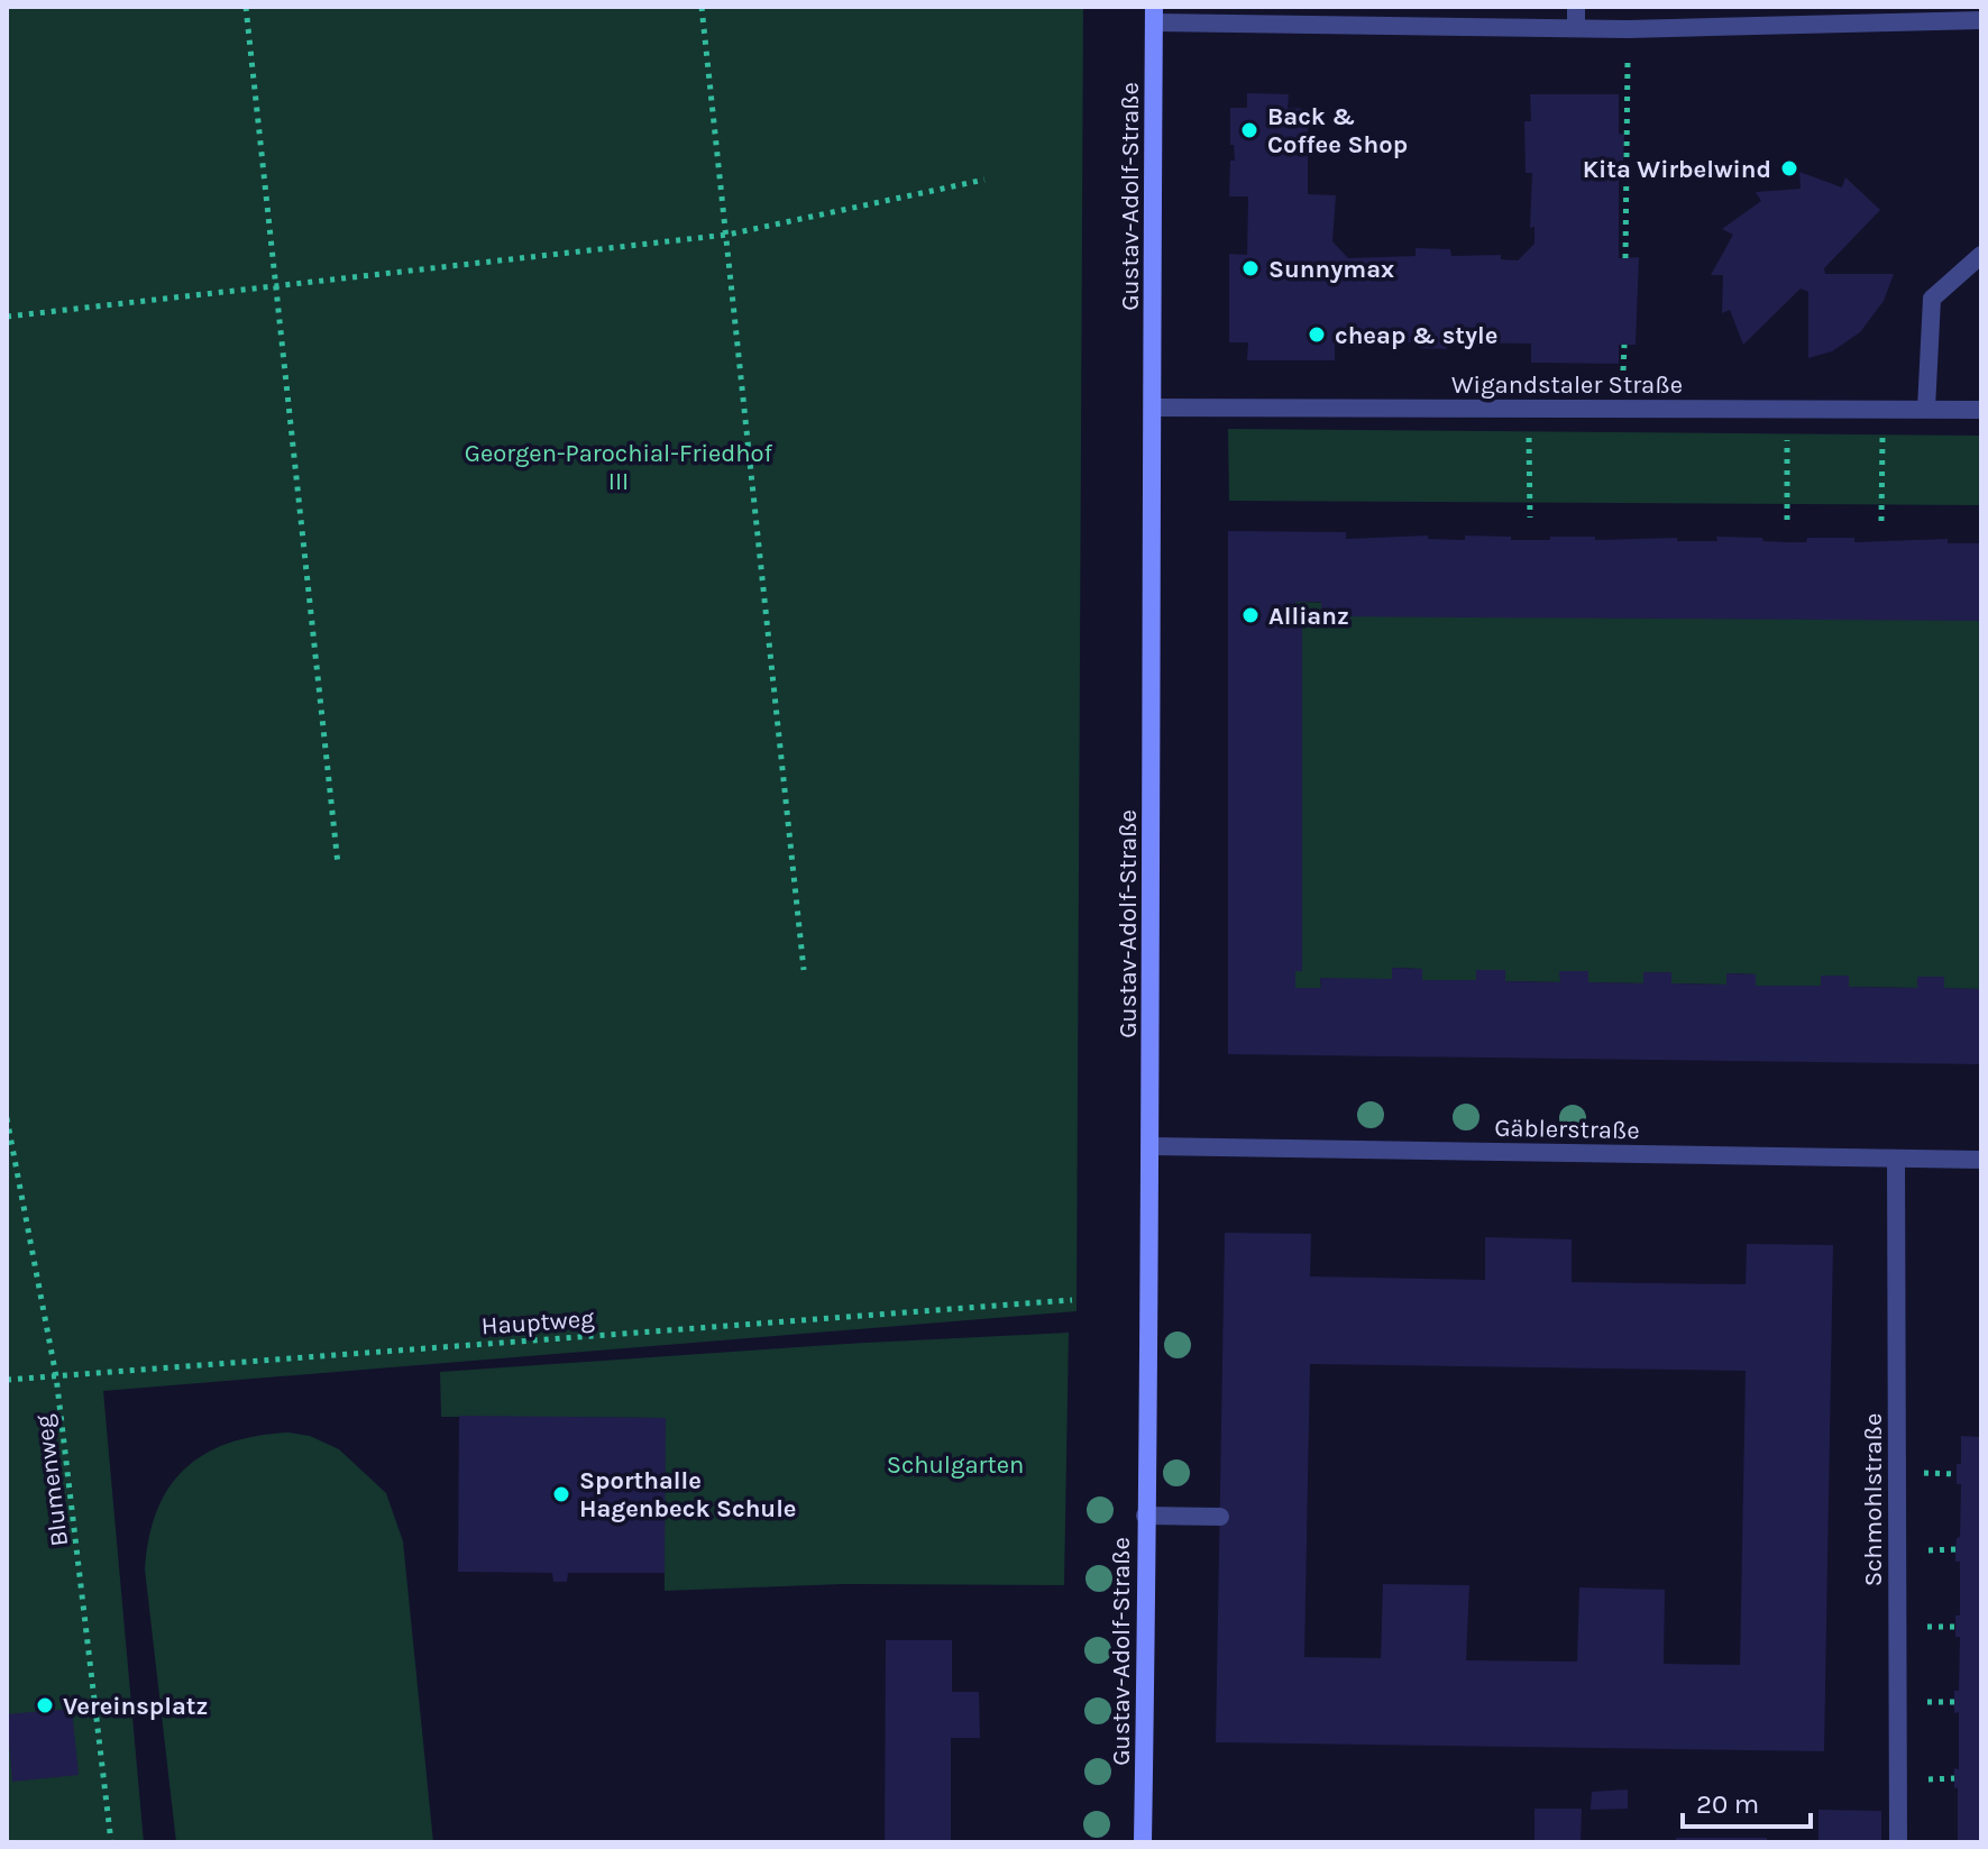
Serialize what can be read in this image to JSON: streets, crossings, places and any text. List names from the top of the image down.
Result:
{
  "streets": {
    "street": [
      "Gustav-Adolf-Straße",
      "Wigandstaler Straße",
      "Gäblerstraße",
      "Schmohlstraße"
    ],
    "path": ["Hauptweg", "Blumenweg"]
  },
  "crossings": [
    ["Gustav-Adolf-Straße", "Wigandstaler Straße"],
    ["Gustav-Adolf-Straße", "Gäblerstraße"],
    ["Gäblerstraße", "Schmohlstraße"],
    ["Hauptweg", "Blumenweg"]
  ],
  "parks": ["Georgen-Parochial-Friedhof III", "Schulgarten"],
  "places": [
    "Back & Coffee Shop",
    "Kita Wirbelwind",
    "Sunnymax",
    "cheap & style",
    "Allianz",
    "Sporthalle Hagenbeck Schule",
    "Vereinsplatz"
  ],
  "scale_bar": "20 m"
}
